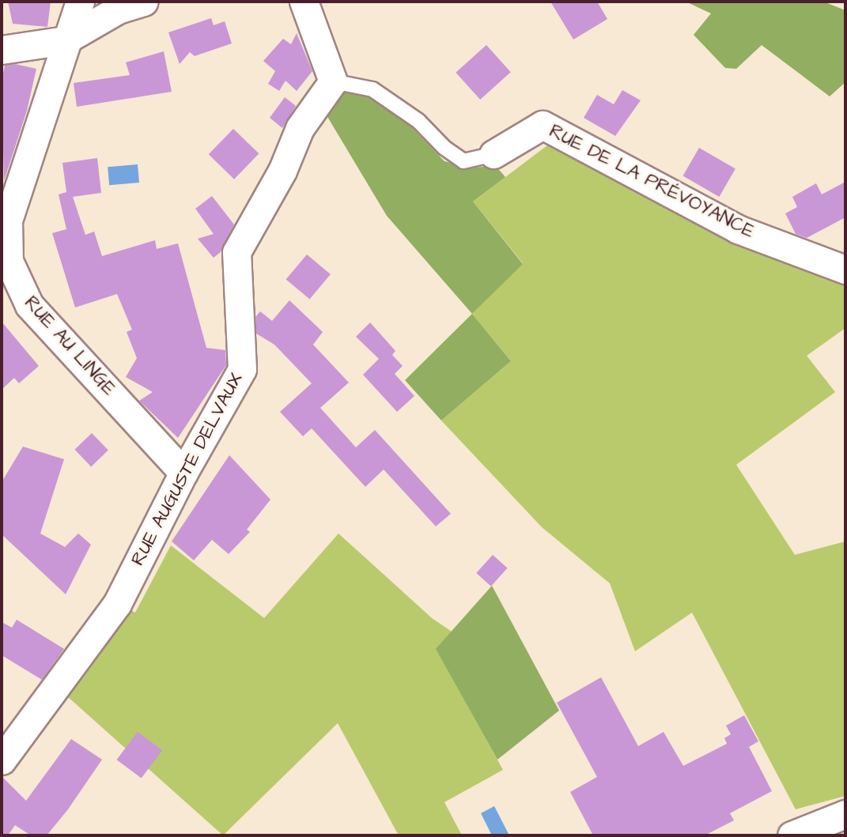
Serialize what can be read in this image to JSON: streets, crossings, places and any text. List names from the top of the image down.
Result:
{
  "streets": {
    "street": ["RUE DE LA PRÉVOYANCE", "RUE AU LINGE", "RUE AUGUSTE DELVAUX"]
  },
  "crossings": [
    ["RUE AU LINGE", "RUE AUGUSTE DELVAUX"]
  ]
}
